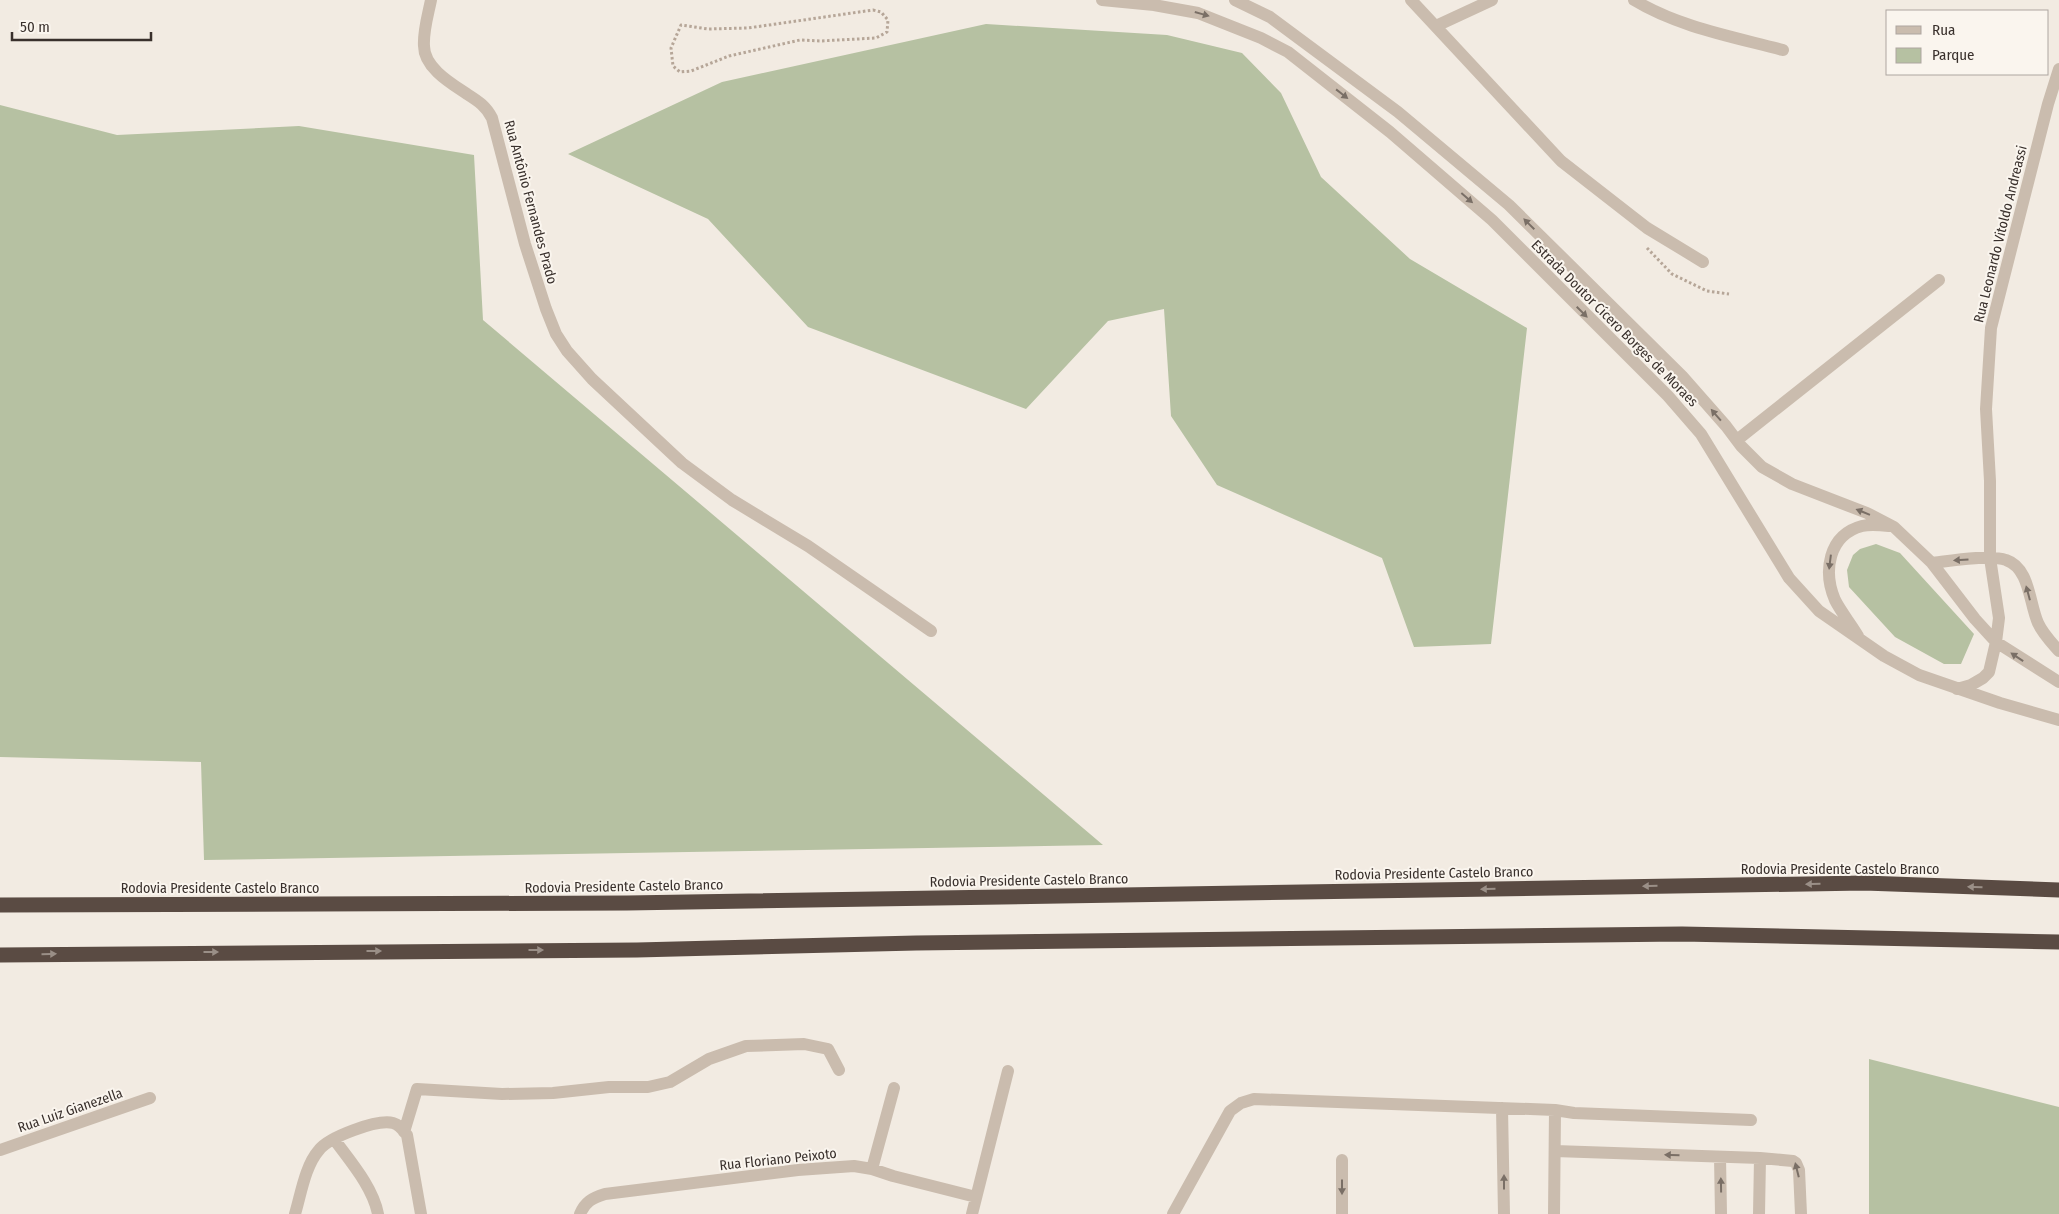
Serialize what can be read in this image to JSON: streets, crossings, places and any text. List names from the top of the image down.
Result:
{
  "streets": {
    "highway": ["Rodovia Presidente Castelo Branco"],
    "street": [
      "Rua Antônio Fernandes Prado",
      "Rua Leonardo Vitoldo Andreassi",
      "Estrada Doutor Cícero Borges de Moraes",
      "Rua Luiz Gianezella",
      "Rua Floriano Peixoto"
    ]
  },
  "crossings": [
    ["Rua Leonardo Vitoldo Andreassi", "Estrada Doutor Cícero Borges de Moraes"]
  ],
  "legend": ["Rua", "Parque"],
  "scale_bar": "50 m"
}
